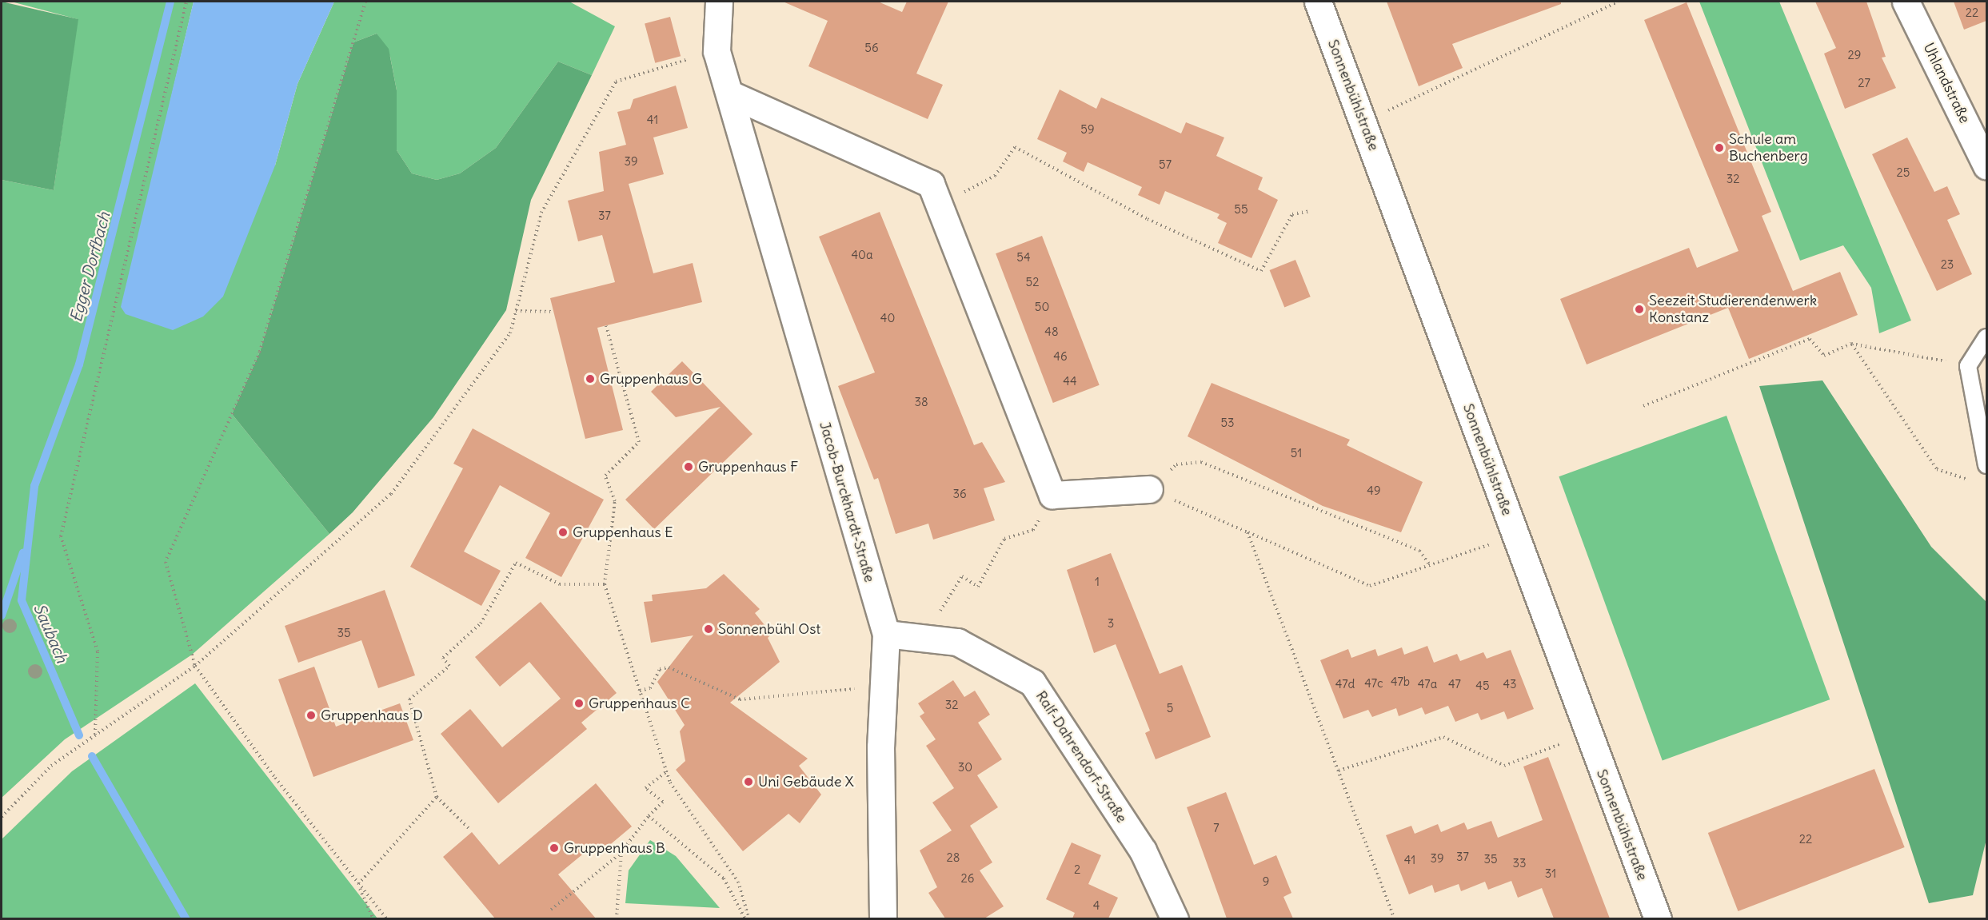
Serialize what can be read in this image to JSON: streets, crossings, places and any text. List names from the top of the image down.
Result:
{
  "streets": {
    "street": [
      "Uhlandstraße",
      "Sonnenbühlstraße",
      "Jacob-Burckhardt-Straße",
      "Ralf-Dahrendorf-Straße"
    ]
  },
  "crossings": [
    ["Jacob-Burckhardt-Straße", "Ralf-Dahrendorf-Straße"]
  ],
  "water": ["Egger Dorfbach", "Saubach"],
  "places": [
    "Schule am Buchenberg",
    "Seezeit Studierendenwerk Konstanz",
    "Gruppenhaus G",
    "Gruppenhaus F",
    "Gruppenhaus E",
    "Sonnenbühl Ost",
    "Gruppenhaus C",
    "Gruppenhaus D",
    "Uni Gebäude X",
    "Gruppenhaus B"
  ],
  "house_numbers": [
    "22",
    "56",
    "29",
    "27",
    "41",
    "59",
    "39",
    "57",
    "25",
    "32",
    "55",
    "37",
    "40a",
    "54",
    "23",
    "52",
    "50",
    "40",
    "48",
    "46",
    "44",
    "38",
    "53",
    "51",
    "49",
    "36",
    "1",
    "3",
    "35",
    "47b",
    "47c",
    "47d",
    "47a",
    "47",
    "43",
    "45",
    "32",
    "5",
    "30",
    "7",
    "22",
    "37",
    "28",
    "39",
    "35",
    "41",
    "33",
    "2",
    "31",
    "26",
    "9",
    "4"
  ]
}
